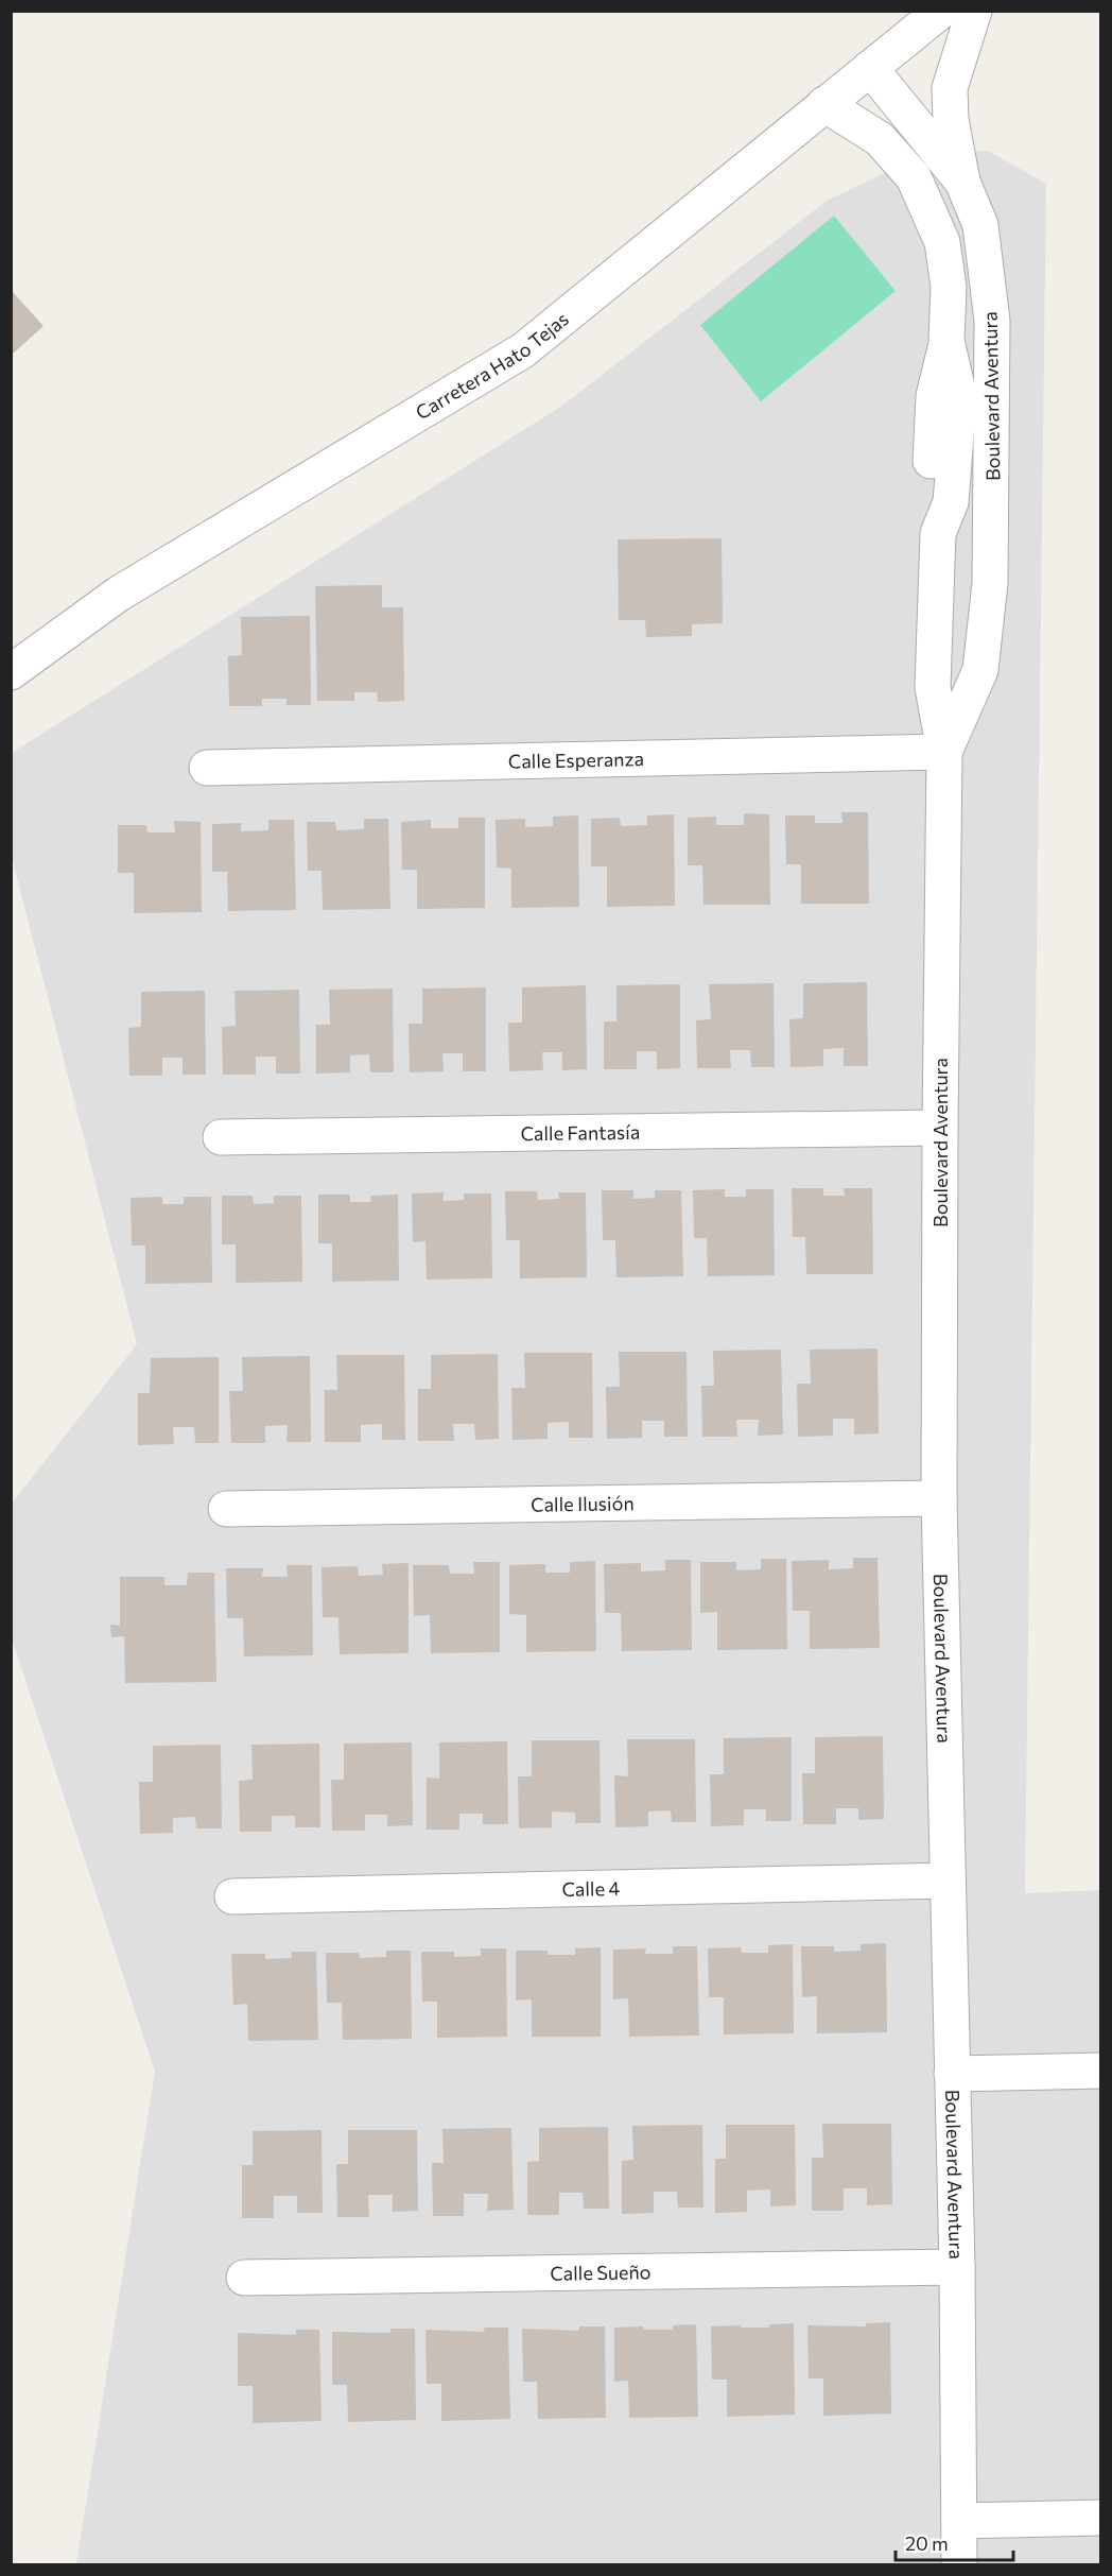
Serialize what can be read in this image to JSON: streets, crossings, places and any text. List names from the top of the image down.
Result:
{
  "streets": {
    "street": [
      "Carretera Hato Tejas",
      "Boulevard Aventura",
      "Calle Esperanza",
      "Calle Fantasía",
      "Calle Ilusión",
      "Calle 4",
      "Calle Sueño"
    ]
  },
  "crossings": [
    ["Carretera Hato Tejas", "Boulevard Aventura"],
    ["Boulevard Aventura", "Calle Esperanza"],
    ["Boulevard Aventura", "Calle Fantasía"],
    ["Boulevard Aventura", "Calle Ilusión"],
    ["Boulevard Aventura", "Calle 4"],
    ["Boulevard Aventura", "Calle Sueño"]
  ],
  "scale_bar": "20 m"
}
